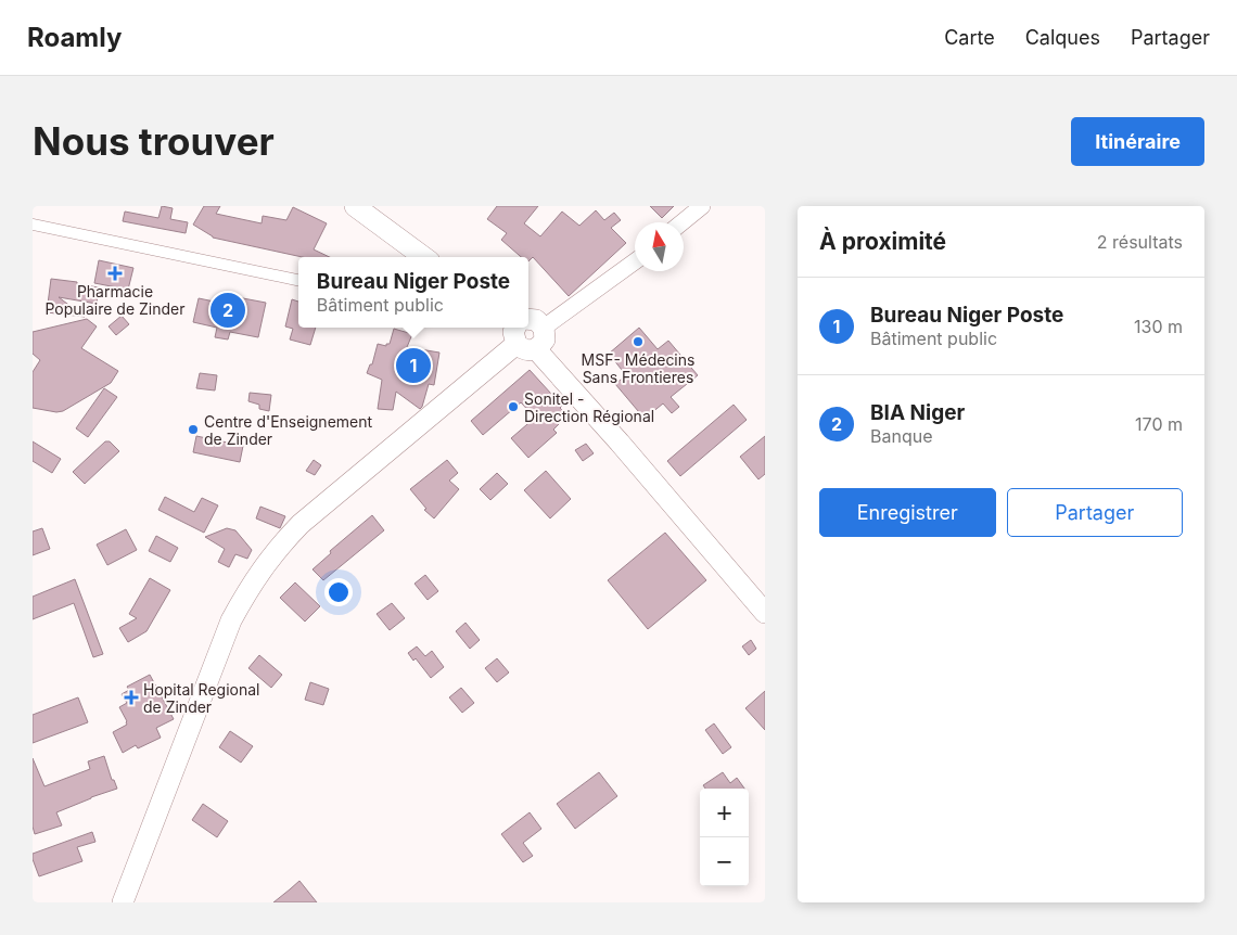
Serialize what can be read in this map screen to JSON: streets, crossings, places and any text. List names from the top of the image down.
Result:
{
  "places": {
    "health": ["Pharmacie Populaire de Zinder", "Hopital Regional de Zinder"],
    "other": ["MSF- Médecins Sans Frontieres", "Sonitel - Direction Régional", "Centre d'Enseignement de Zinder"]
  },
  "north": "top",
  "page": {
    "header": "Roamly",
    "nav": ["Carte", "Calques", "Partager"],
    "buttons": [
      "Itinéraire",
      ["Enregistrer", "Partager"]
    ],
    "title": "Nous trouver",
    "heading": ["À proximité", "2 résultats"],
    "popup": ["Bureau Niger Poste", "Bâtiment public"],
    "list": [
      {
        "mark": "1",
        "name": "Bureau Niger Poste",
        "note": "Bâtiment public",
        "value": "130 m"
      },
      {
        "mark": "2",
        "name": "BIA Niger",
        "note": "Banque",
        "value": "170 m"
      }
    ],
    "pins": ["2", "1"],
    "map_buttons": ["+", "−"]
  }
}
